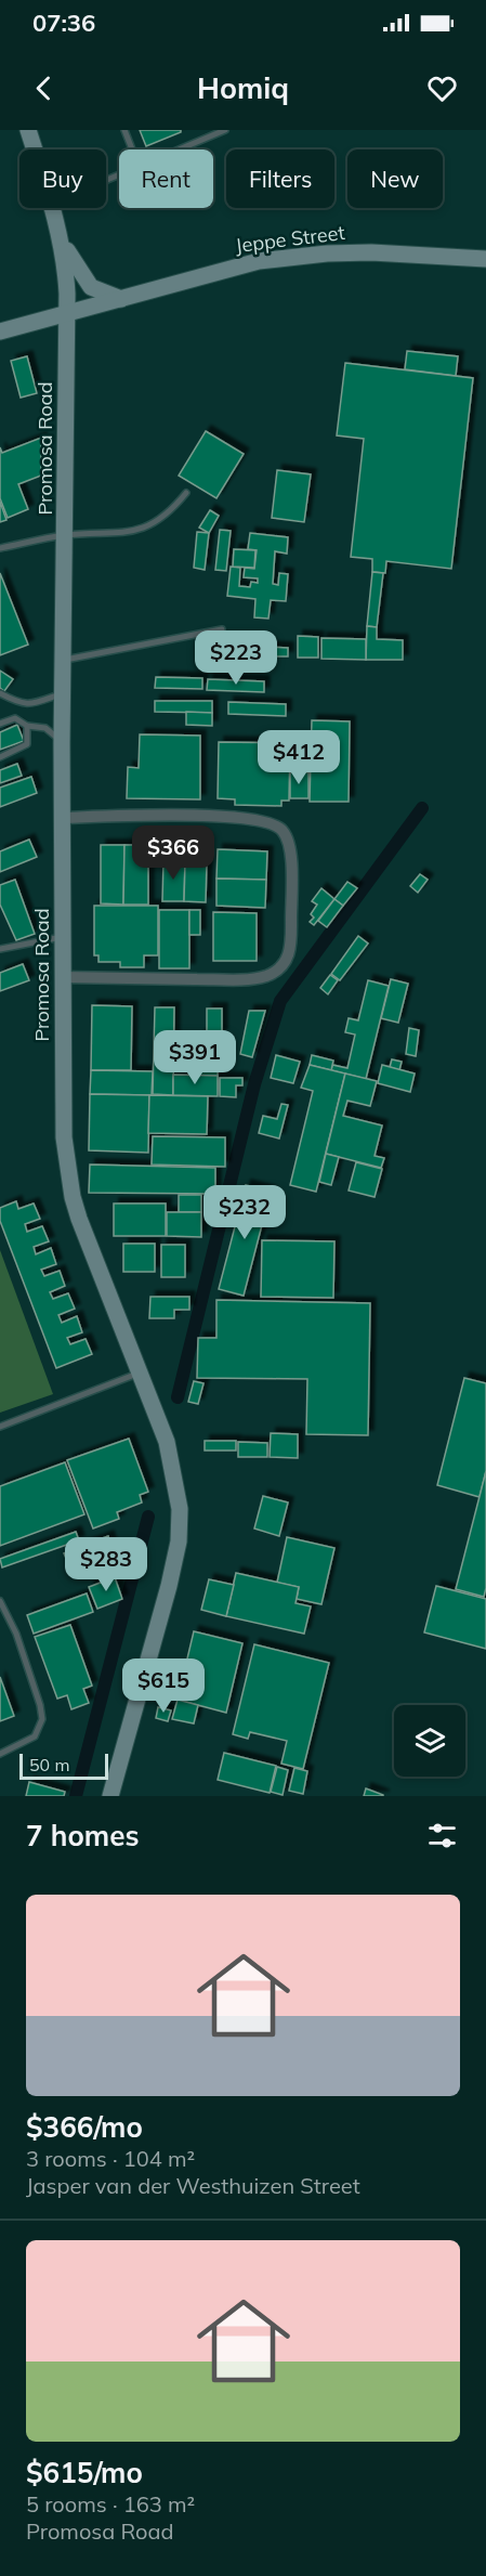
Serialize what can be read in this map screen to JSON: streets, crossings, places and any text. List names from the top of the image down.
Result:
{
  "streets": {
    "street": ["Jeppe Street", "Promosa Road"]
  },
  "crossings": [
    ["Jeppe Street", "Promosa Road"]
  ],
  "scale_bar": "50 m",
  "page": {
    "status": "07:36",
    "header": "Homiq",
    "chip": [
      "Buy",
      "Rent",
      "Filters",
      "New"
    ],
    "price": [
      "$223",
      "$412",
      "$366",
      "$391",
      "$232",
      "$283",
      "$615"
    ],
    "scale": "50 m",
    "heading": "7 homes",
    "list": [
      {
        "name": "$366/mo",
        "note": "3 rooms · 104 m² · Jasper van der Westhuizen Street"
      },
      {
        "name": "$615/mo",
        "note": "5 rooms · 163 m² · Promosa Road"
      }
    ]
  }
}
